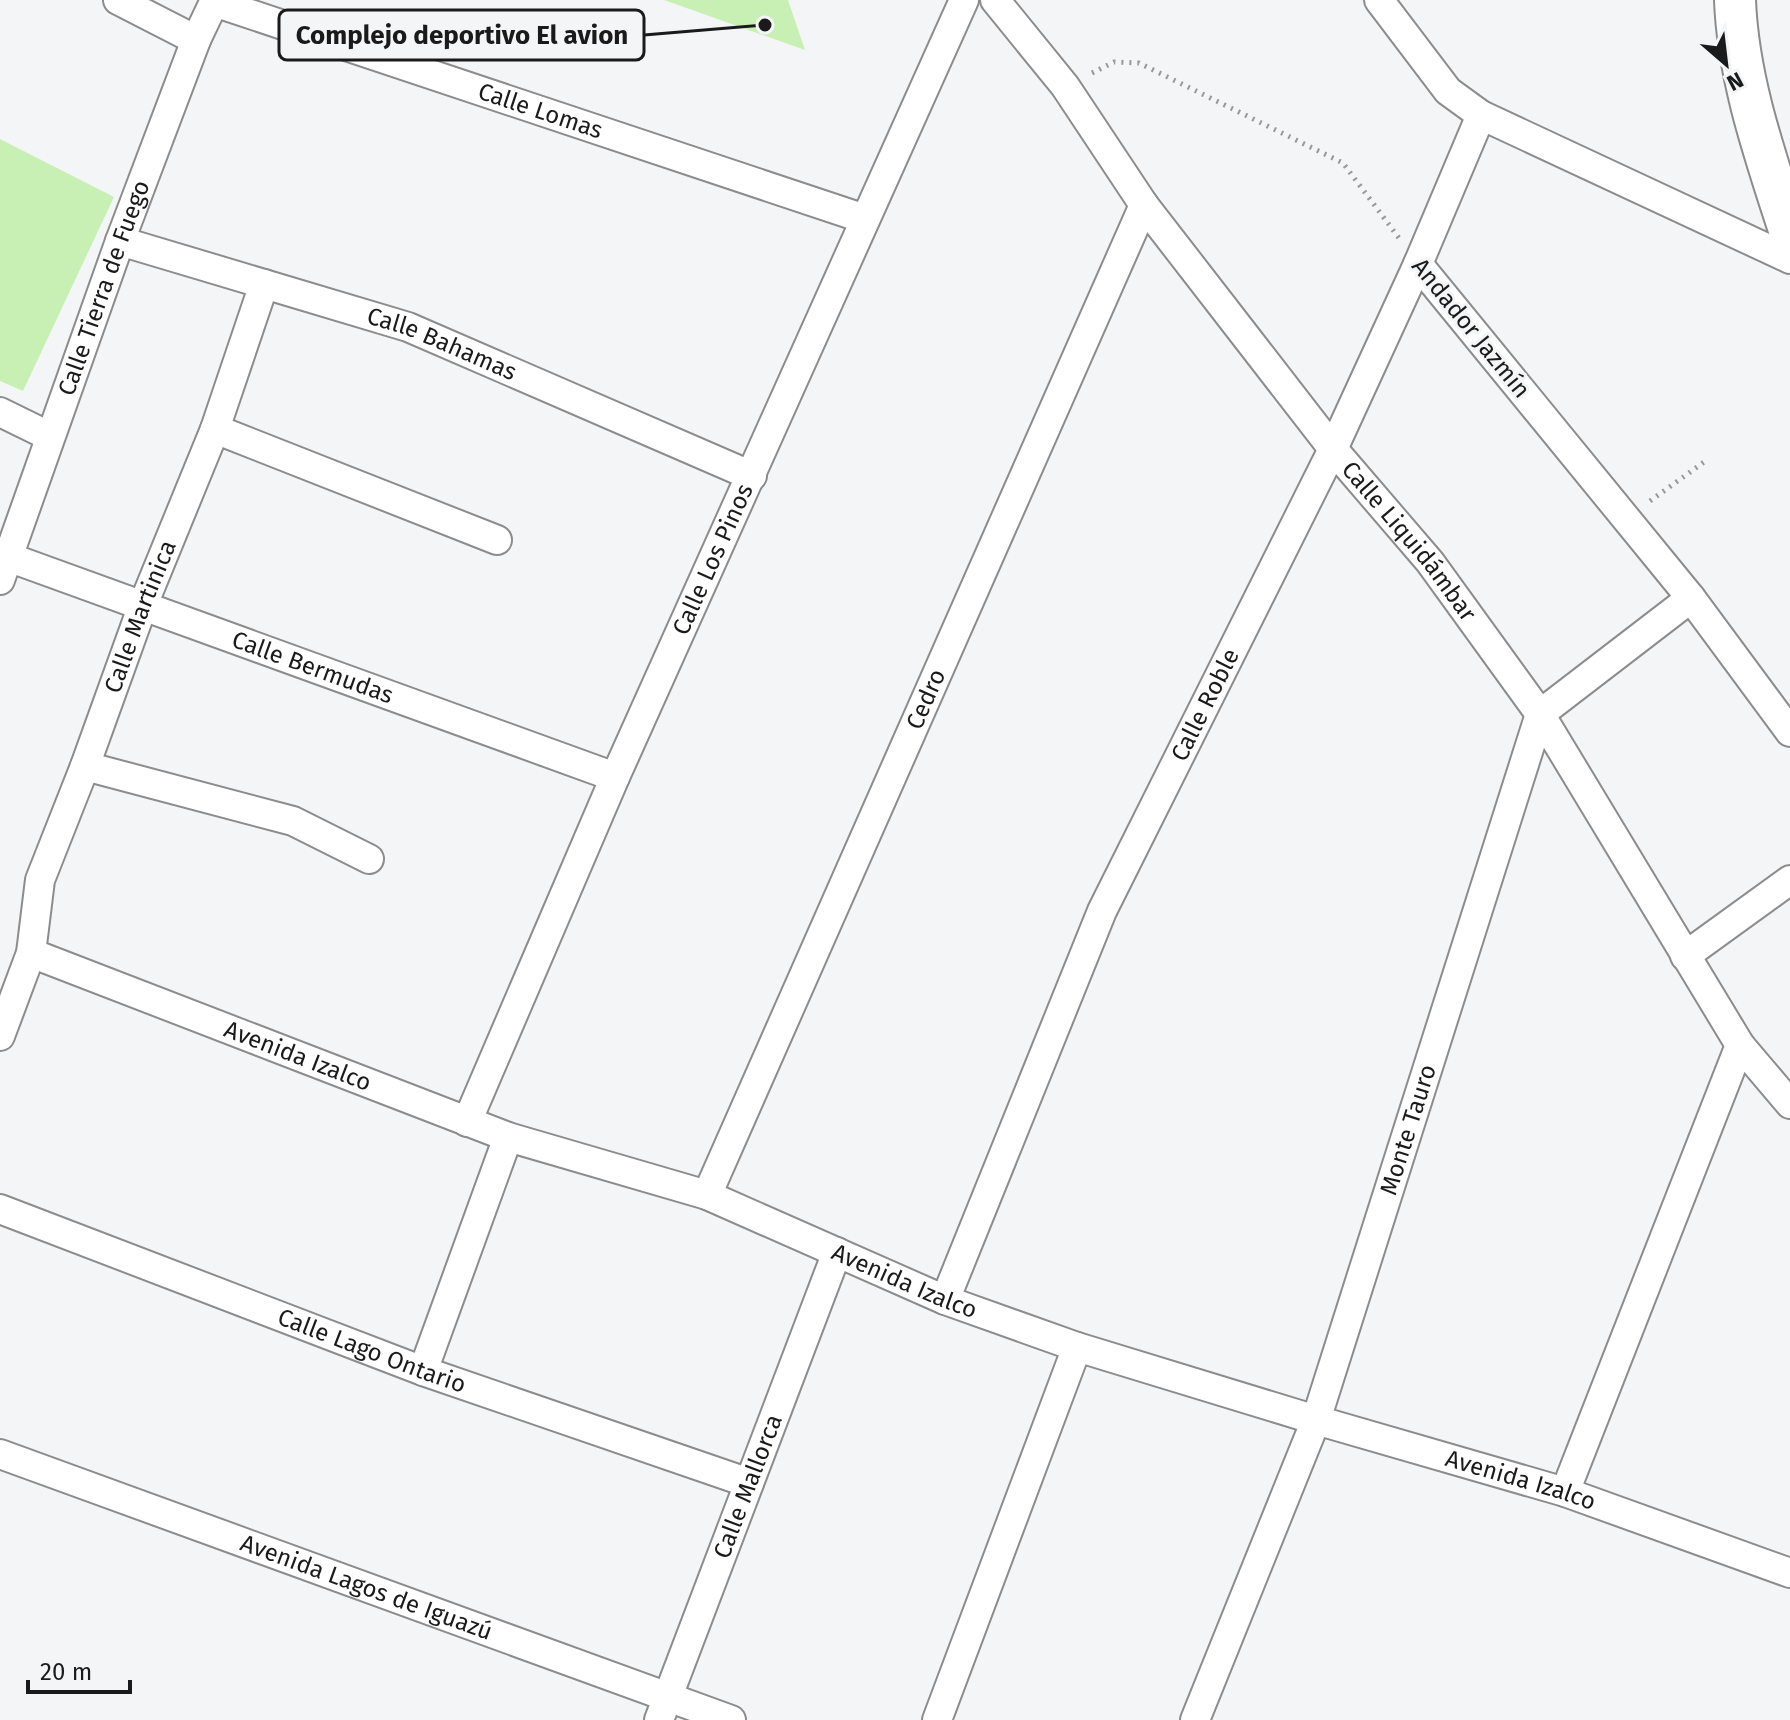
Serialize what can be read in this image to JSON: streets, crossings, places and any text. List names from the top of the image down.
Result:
{
  "streets": {
    "street": [
      "Calle Lomas",
      "Calle Tierra de Fuego",
      "Andador Jazmín",
      "Calle Bahamas",
      "Calle Liquidámbar",
      "Calle Los Pinos",
      "Calle Martinica",
      "Calle Bermudas",
      "Cedro",
      "Calle Roble",
      "Avenida Izalco",
      "Monte Tauro",
      "Calle Lago Ontario",
      "Calle Mallorca",
      "Avenida Lagos de Iguazú"
    ]
  },
  "crossings": [
    ["Calle Lomas", "Calle Tierra de Fuego"],
    ["Calle Lomas", "Calle Los Pinos"],
    ["Calle Tierra de Fuego", "Calle Bahamas"],
    ["Calle Tierra de Fuego", "Calle Bermudas"],
    ["Andador Jazmín", "Calle Liquidámbar"],
    ["Andador Jazmín", "Calle Roble"],
    ["Calle Bahamas", "Calle Los Pinos"],
    ["Calle Bahamas", "Calle Martinica"],
    ["Calle Liquidámbar", "Cedro"],
    ["Calle Liquidámbar", "Calle Roble"],
    ["Calle Liquidámbar", "Monte Tauro"],
    ["Calle Los Pinos", "Calle Bermudas"],
    ["Calle Los Pinos", "Avenida Izalco"],
    ["Calle Martinica", "Calle Bermudas"],
    ["Calle Martinica", "Avenida Izalco"],
    ["Cedro", "Avenida Izalco"],
    ["Calle Roble", "Avenida Izalco"],
    ["Avenida Izalco", "Monte Tauro"],
    ["Avenida Izalco", "Calle Mallorca"],
    ["Calle Lago Ontario", "Calle Mallorca"],
    ["Calle Mallorca", "Avenida Lagos de Iguazú"]
  ],
  "places": ["Complejo deportivo El avion"],
  "scale_bar": "20 m",
  "north": "bottom right"
}
